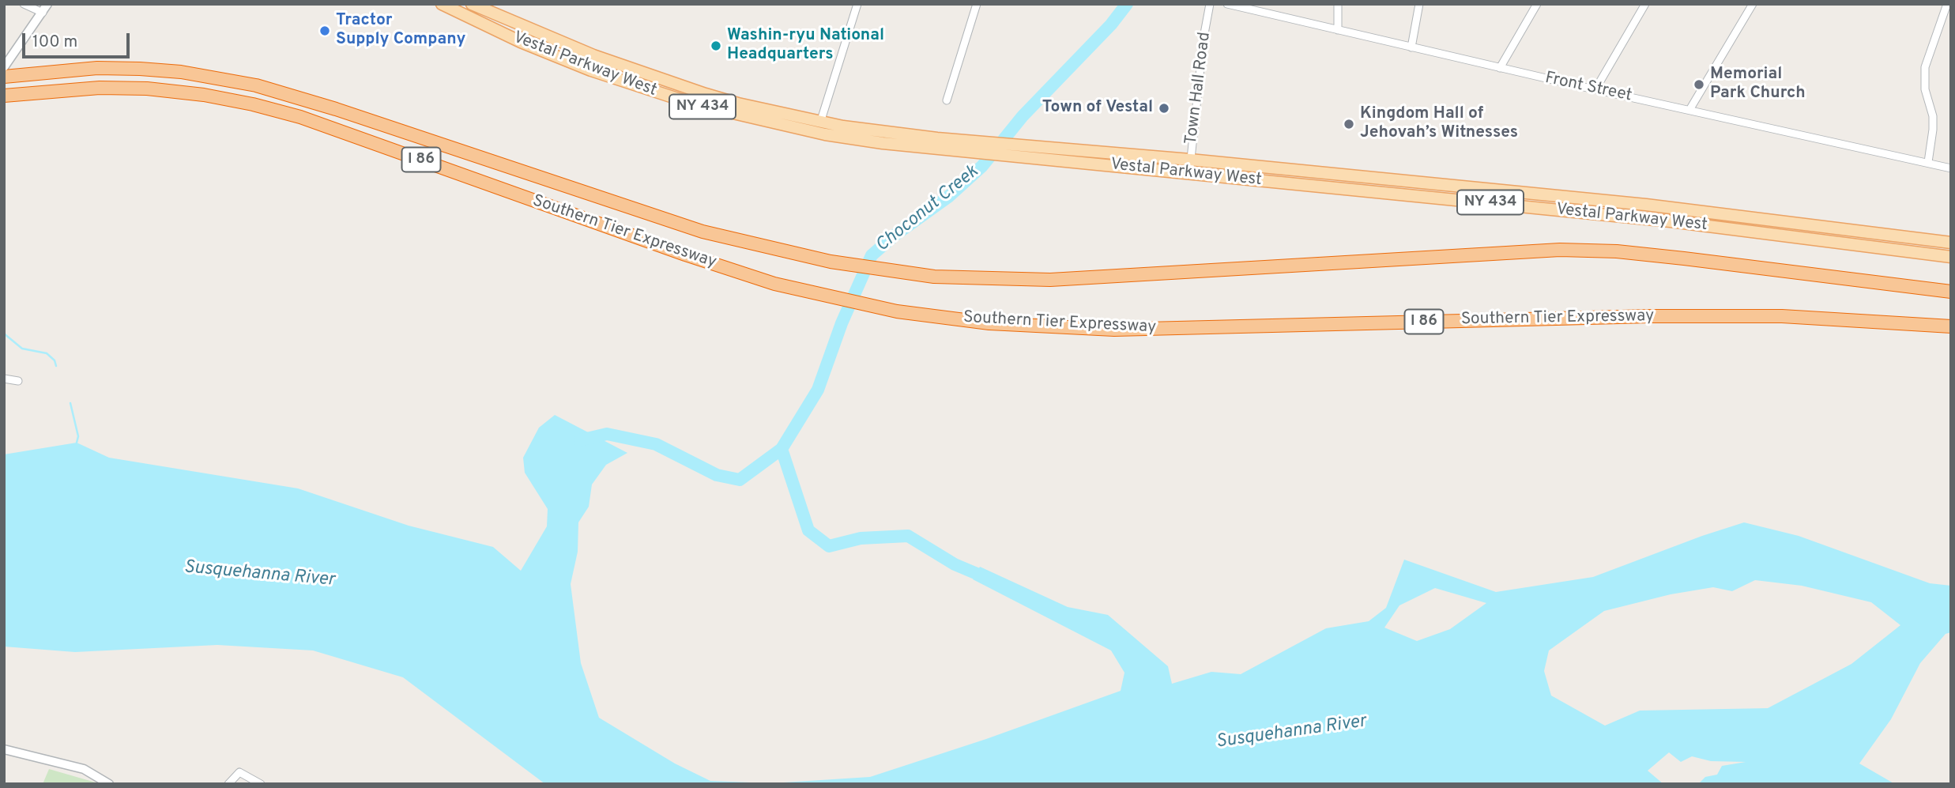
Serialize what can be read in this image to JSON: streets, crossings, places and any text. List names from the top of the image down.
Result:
{
  "streets": {
    "highway": ["I 86", "Southern Tier Expressway"],
    "main road": ["Vestal Parkway West", "NY 434"],
    "street": ["Front Street", "Town Hall Road"]
  },
  "crossings": [
    ["Vestal Parkway West", "Town Hall Road"]
  ],
  "water": ["Choconut Creek", "Susquehanna River"],
  "places": [
    "Tractor Supply Company",
    "Washin-ryu National Headquarters",
    "Memorial Park Church",
    "Town of Vestal",
    "Kingdom Hall of Jehovah’s Witnesses"
  ],
  "scale_bar": "100 m"
}
